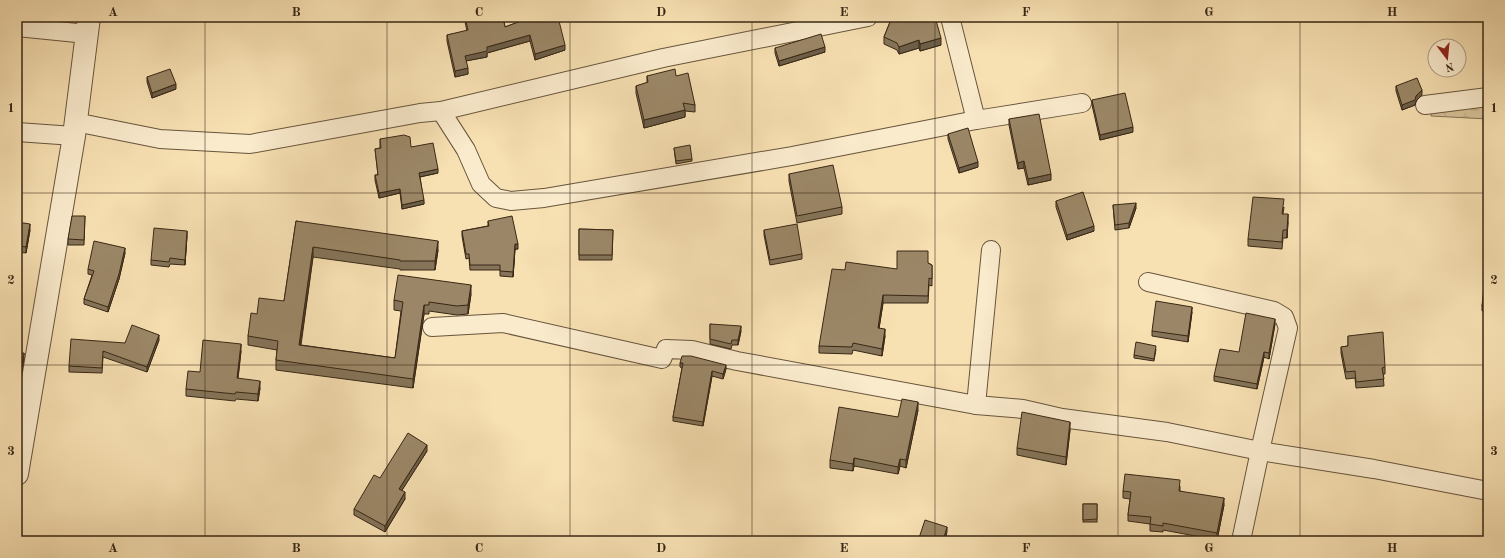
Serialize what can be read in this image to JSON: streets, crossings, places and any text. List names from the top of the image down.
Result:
{
  "north": "bottom",
  "grid": {
    "columns": [
      "A",
      "B",
      "C",
      "D",
      "E",
      "F",
      "G",
      "H"
    ],
    "rows": ["1", "2", "3"]
  }
}
